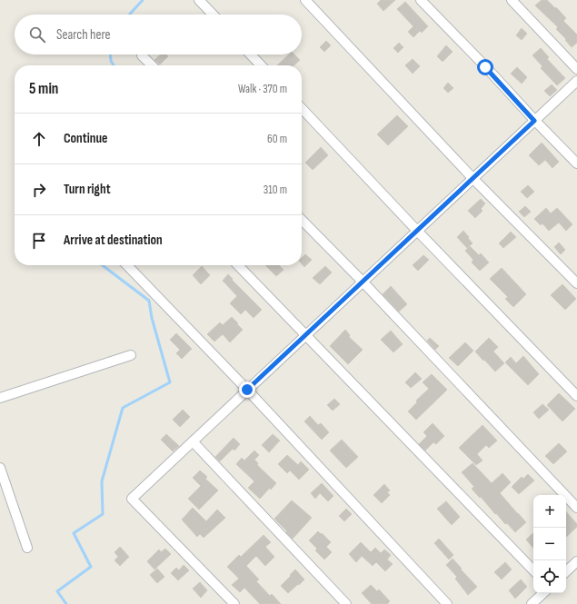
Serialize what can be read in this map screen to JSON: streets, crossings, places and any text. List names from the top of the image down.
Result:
{
  "page": {
    "search": "Search here",
    "heading": ["5 min", "Walk · 370 m"],
    "list": [
      ["Continue", "60 m"],
      ["Turn right", "310 m"],
      "Arrive at destination"
    ],
    "map_buttons": ["+", "−"]
  }
}
